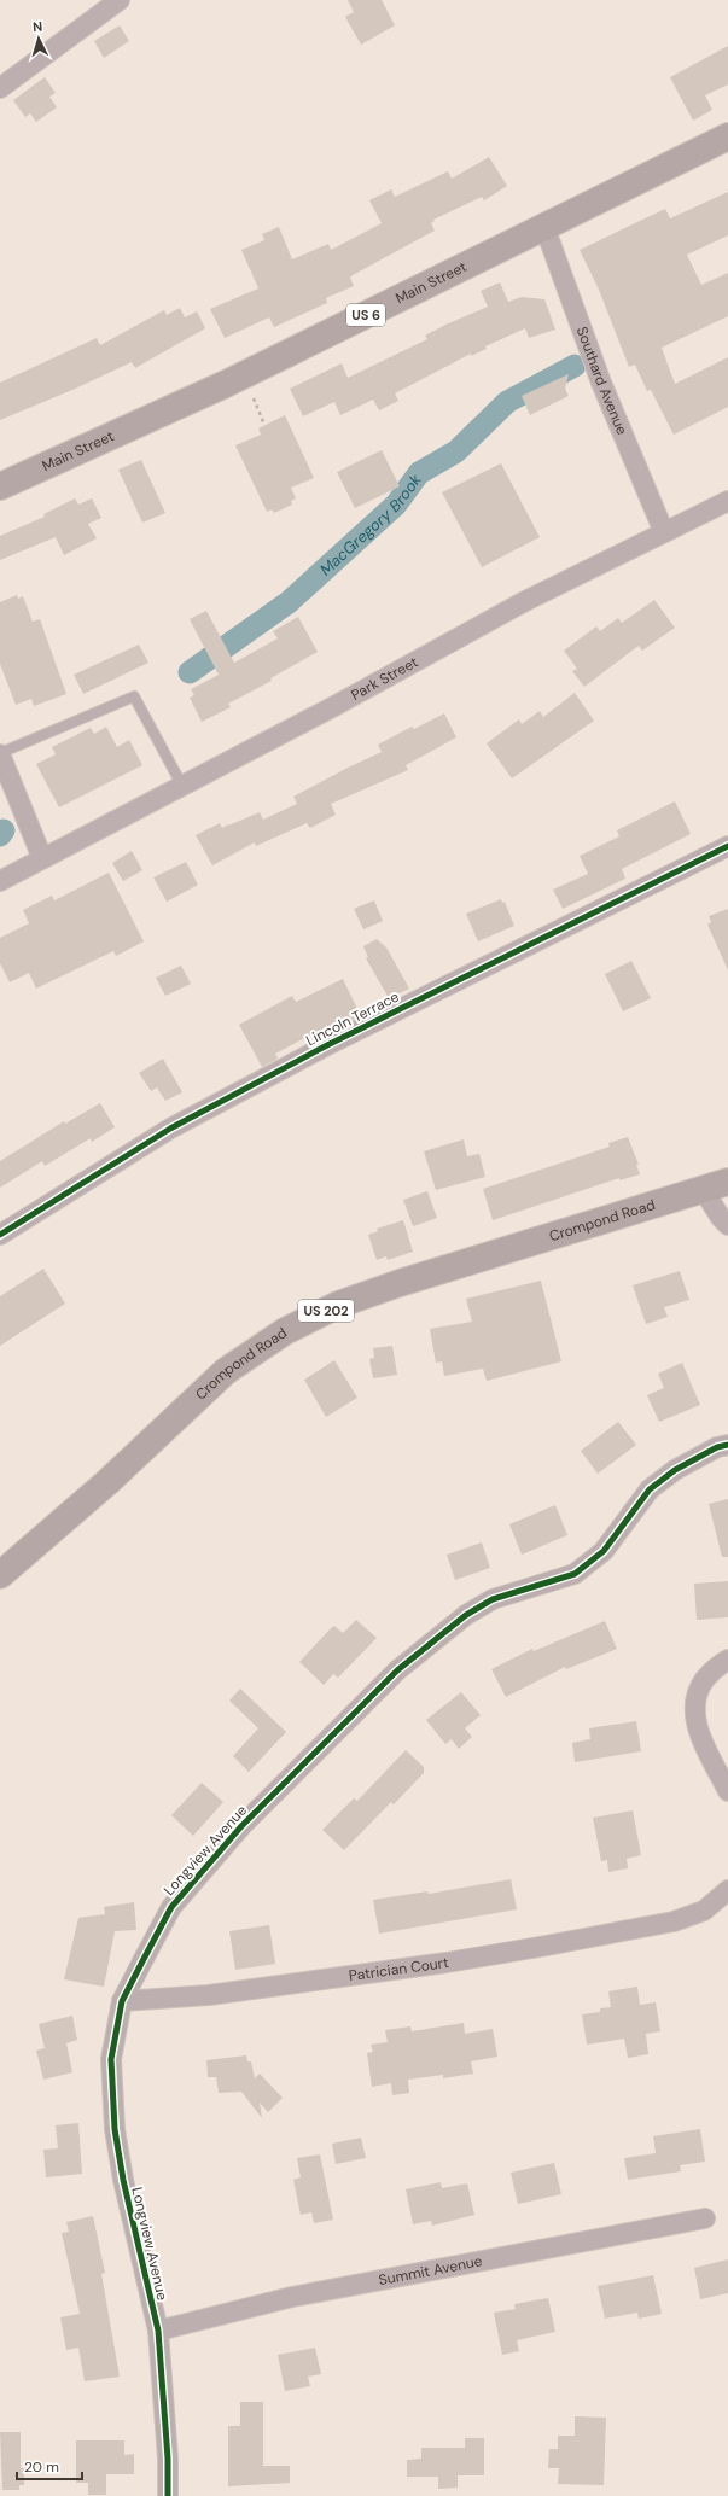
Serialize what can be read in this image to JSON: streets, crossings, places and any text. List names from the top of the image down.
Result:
{
  "streets": {
    "main road": [
      "Main Street",
      "US 6",
      "Crompond Road",
      "US 202"
    ],
    "street": [
      "Southard Avenue",
      "Park Street",
      "Lincoln Terrace",
      "Longview Avenue",
      "Patrician Court",
      "Summit Avenue"
    ]
  },
  "crossings": [
    ["Main Street", "Southard Avenue"],
    ["Southard Avenue", "Park Street"],
    ["Longview Avenue", "Patrician Court"],
    ["Longview Avenue", "Summit Avenue"]
  ],
  "water": ["MacGregory Brook"],
  "scale_bar": "20 m",
  "north": "top"
}
